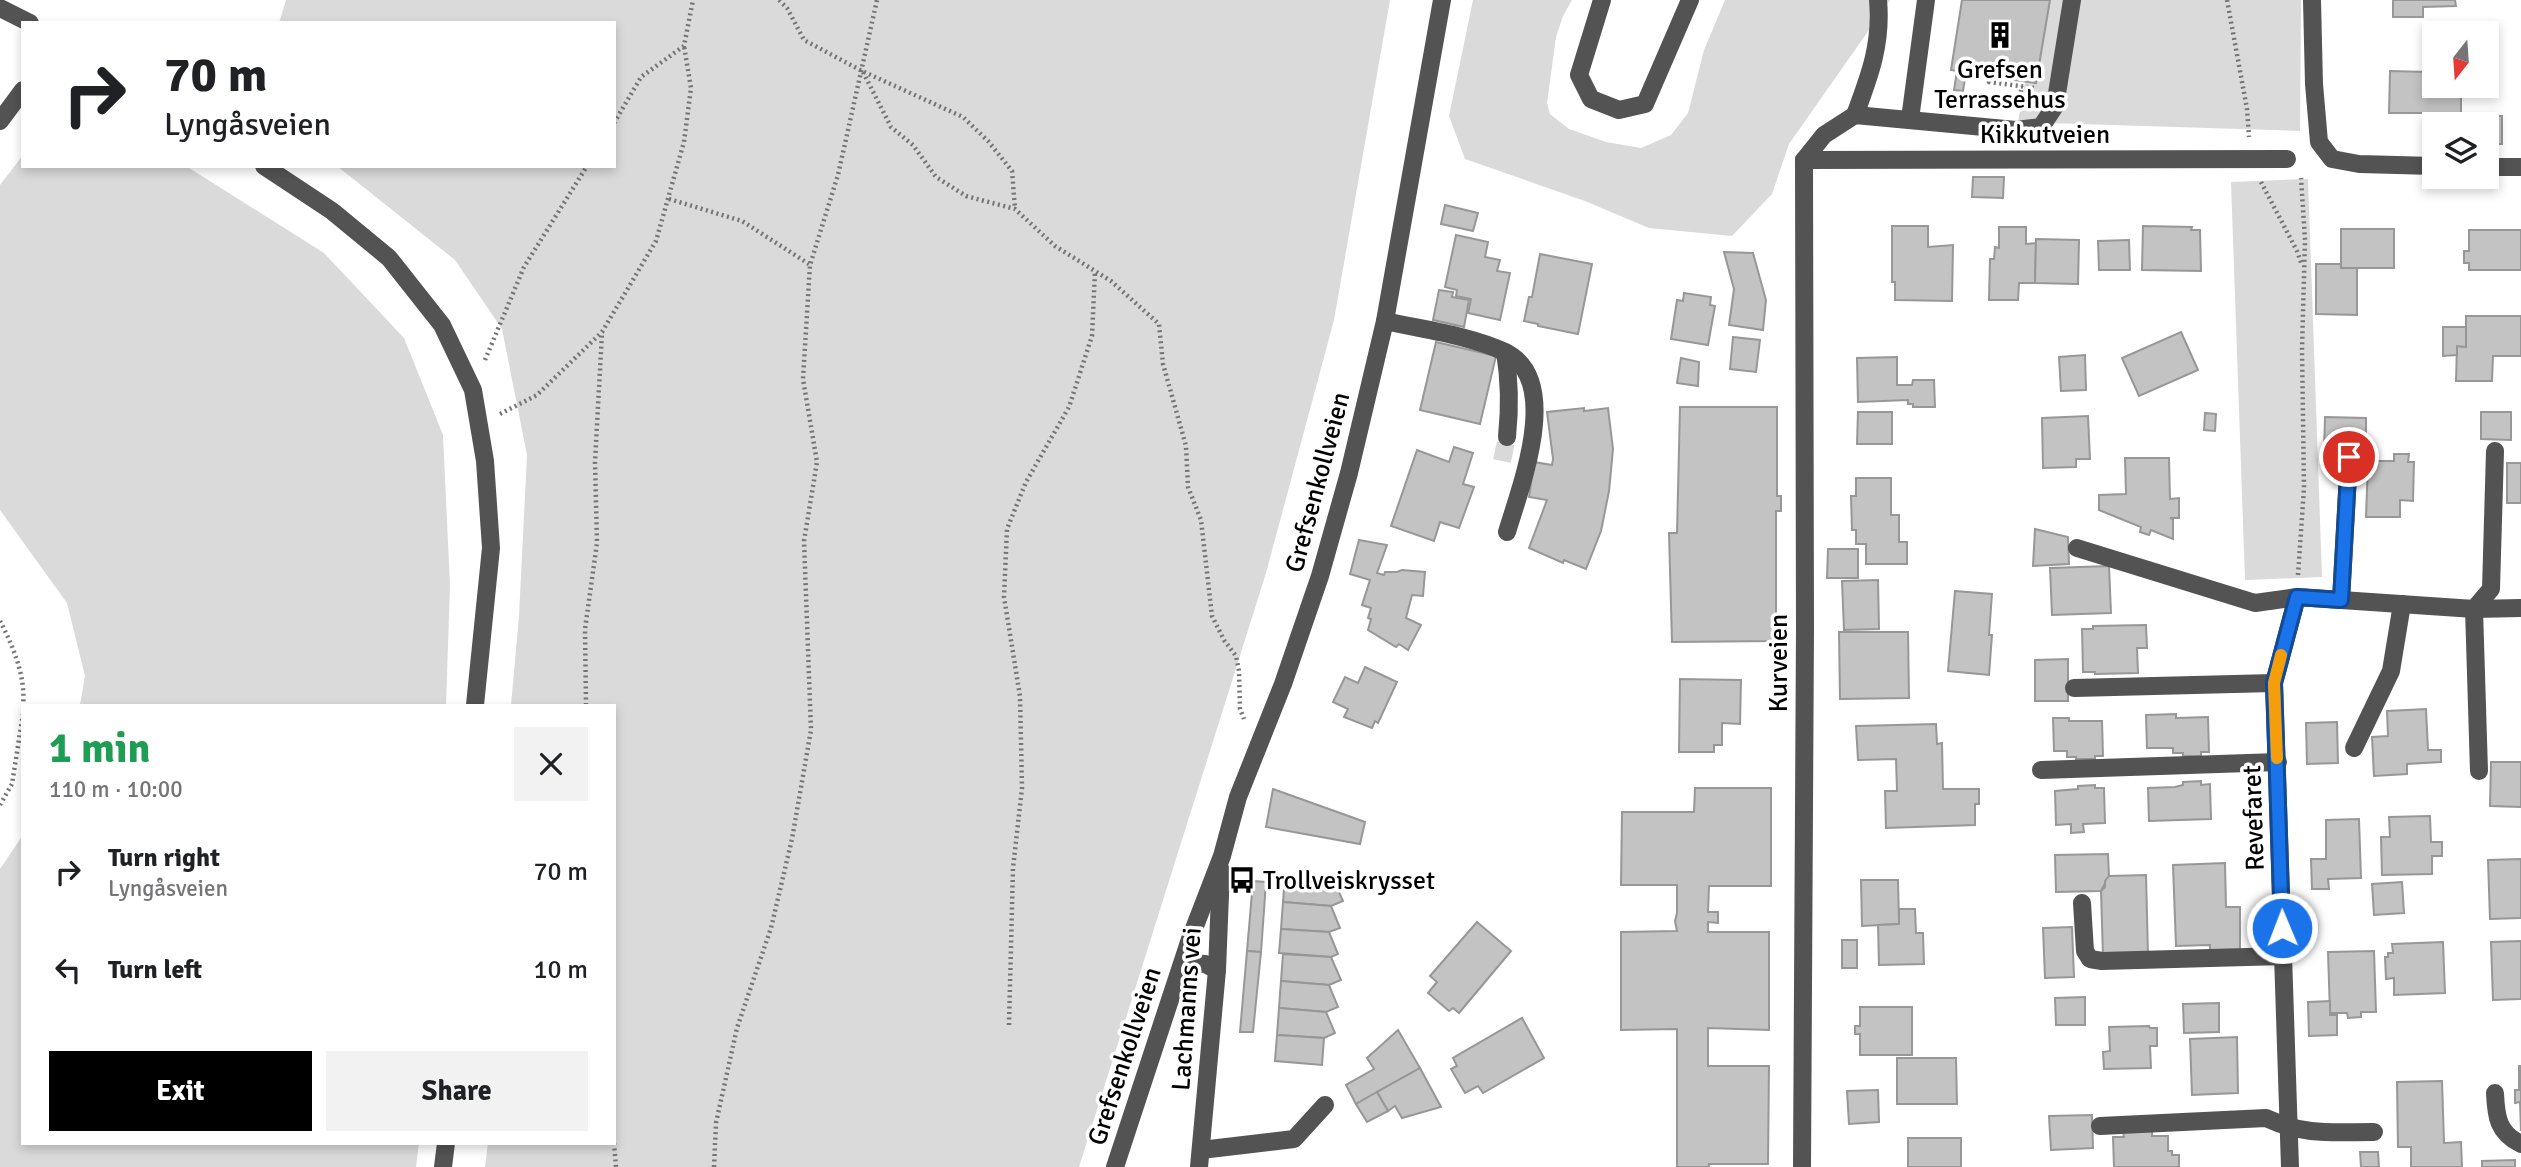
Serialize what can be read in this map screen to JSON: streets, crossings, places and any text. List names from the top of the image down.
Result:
{
  "streets": {
    "street": [
      "Kikkutveien",
      "Grefsenkollveien",
      "Kurveien",
      "Revefaret",
      "Lachmanns vei"
    ]
  },
  "crossings": [
    ["Kikkutveien", "Kurveien"],
    ["Grefsenkollveien", "Lachmanns vei"]
  ],
  "places": {
    "building": ["Grefsen Terrassehus"],
    "bus stop": ["Trollveiskrysset"]
  },
  "north": "bottom",
  "page": {
    "turn": ["70 m", "Lyngåsveien"],
    "heading": ["1 min", "110 m · 10:00"],
    "list": [
      {
        "name": "Turn right",
        "note": "Lyngåsveien",
        "value": "70 m"
      },
      {
        "name": "Turn left",
        "value": "10 m"
      }
    ],
    "buttons": ["Exit", "Share"]
  }
}
